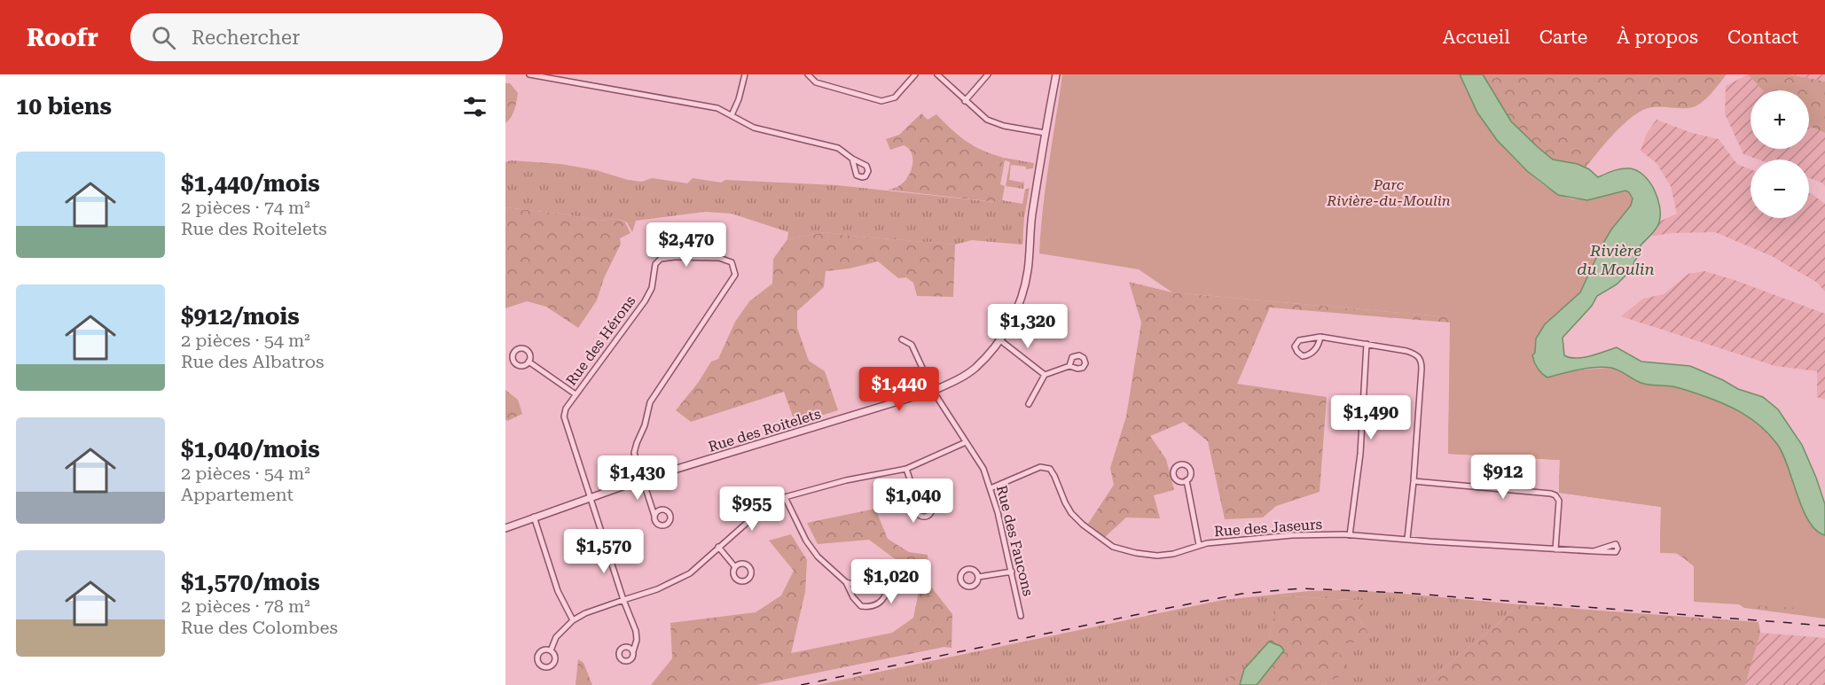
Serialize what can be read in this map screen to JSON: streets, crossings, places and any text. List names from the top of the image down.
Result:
{
  "streets": {
    "street": [
      "Rue des Hérons",
      "Rue des Roitelets",
      "Rue des Jaseurs",
      "Rue des Faucons"
    ]
  },
  "crossings": [
    ["Rue des Hérons", "Rue des Roitelets"],
    ["Rue des Roitelets", "Rue des Faucons"],
    ["Rue des Jaseurs", "Rue des Faucons"]
  ],
  "water": ["Rivière du Moulin"],
  "parks": ["Parc Rivière-du-Moulin"],
  "page": {
    "header": "Roofr",
    "search": "Rechercher",
    "nav": [
      "Accueil",
      "Carte",
      "À propos",
      "Contact"
    ],
    "heading": "10 biens",
    "map_buttons": ["+", "−"],
    "list": [
      {
        "name": "$1,440/mois",
        "note": "2 pièces · 74 m² · Rue des Roitelets"
      },
      {
        "name": "$912/mois",
        "note": "2 pièces · 54 m² · Rue des Albatros"
      },
      {
        "name": "$1,040/mois",
        "note": "2 pièces · 54 m² · Appartement"
      },
      {
        "name": "$1,570/mois",
        "note": "2 pièces · 78 m² · Rue des Colombes"
      }
    ],
    "price": [
      "$2,470",
      "$1,320",
      "$1,440",
      "$1,490",
      "$912",
      "$1,430",
      "$1,040",
      "$955",
      "$1,570",
      "$1,020"
    ]
  }
}
